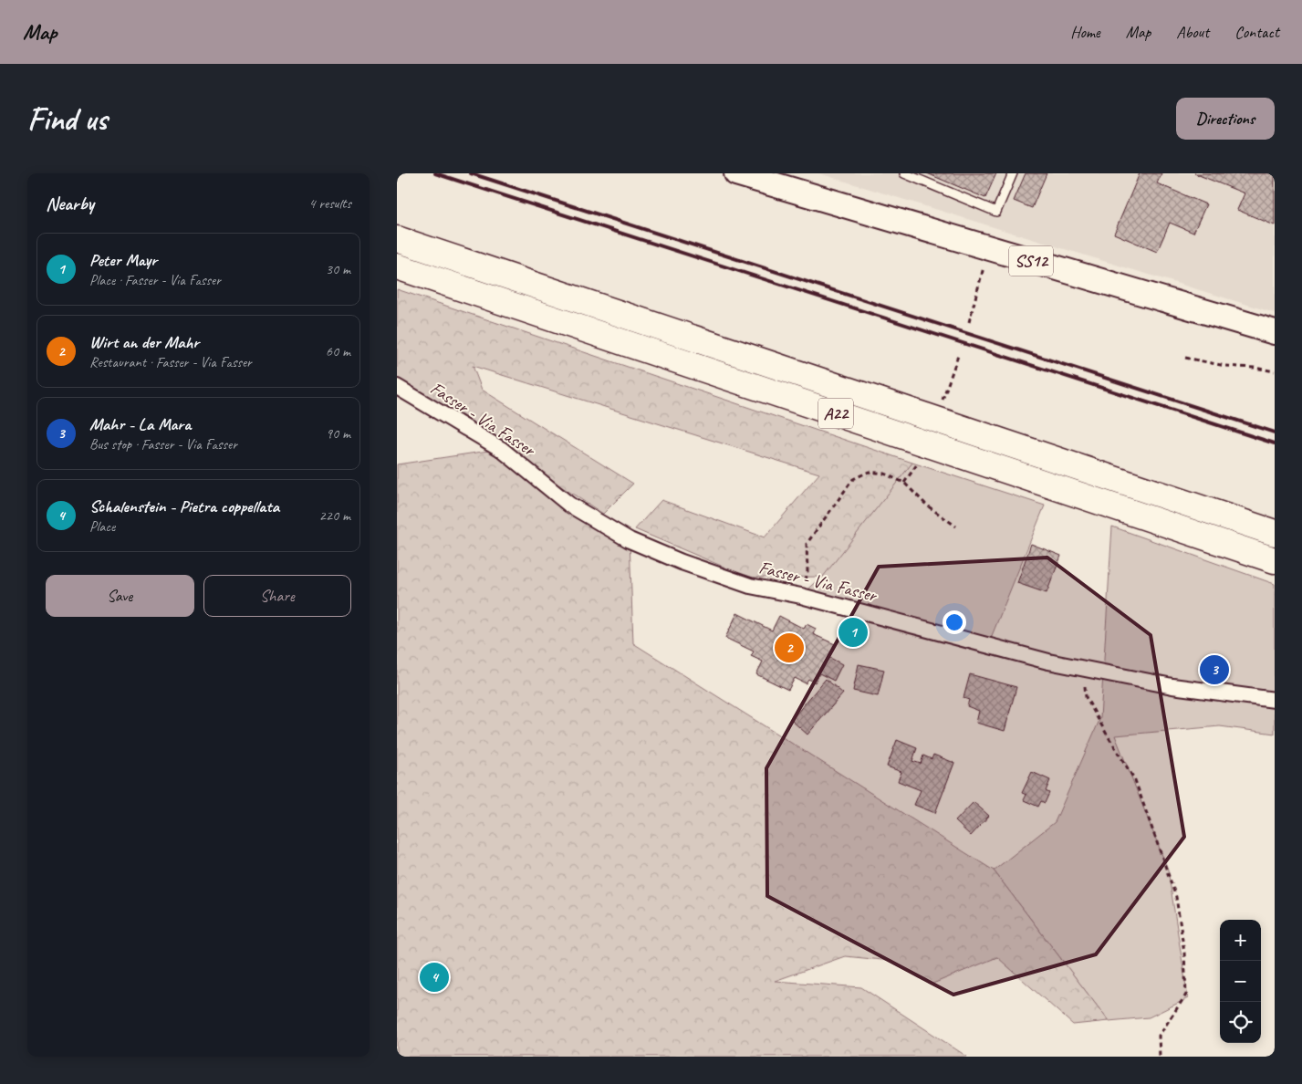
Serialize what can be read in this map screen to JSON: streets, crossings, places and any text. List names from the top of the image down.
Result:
{
  "streets": {
    "highway": ["A22"],
    "main road": ["SS12"],
    "street": ["Fasser - Via Fasser"]
  },
  "page": {
    "header": "Map",
    "nav": [
      "Home",
      "Map",
      "About",
      "Contact"
    ],
    "buttons": [
      "Directions",
      ["Save", "Share"]
    ],
    "title": "Find us",
    "heading": ["Nearby", "4 results"],
    "list": [
      {
        "mark": "1",
        "name": "Peter Mayr",
        "note": "Place · Fasser - Via Fasser",
        "value": "30 m"
      },
      {
        "mark": "2",
        "name": "Wirt an der Mahr",
        "note": "Restaurant · Fasser - Via Fasser",
        "value": "60 m"
      },
      {
        "mark": "3",
        "name": "Mahr - La Mara",
        "note": "Bus stop · Fasser - Via Fasser",
        "value": "90 m"
      },
      {
        "mark": "4",
        "name": "Schalenstein - Pietra coppellata",
        "note": "Place",
        "value": "220 m"
      }
    ],
    "pins": [
      "1",
      "2",
      "3",
      "4"
    ],
    "map_buttons": ["+", "−"]
  }
}
